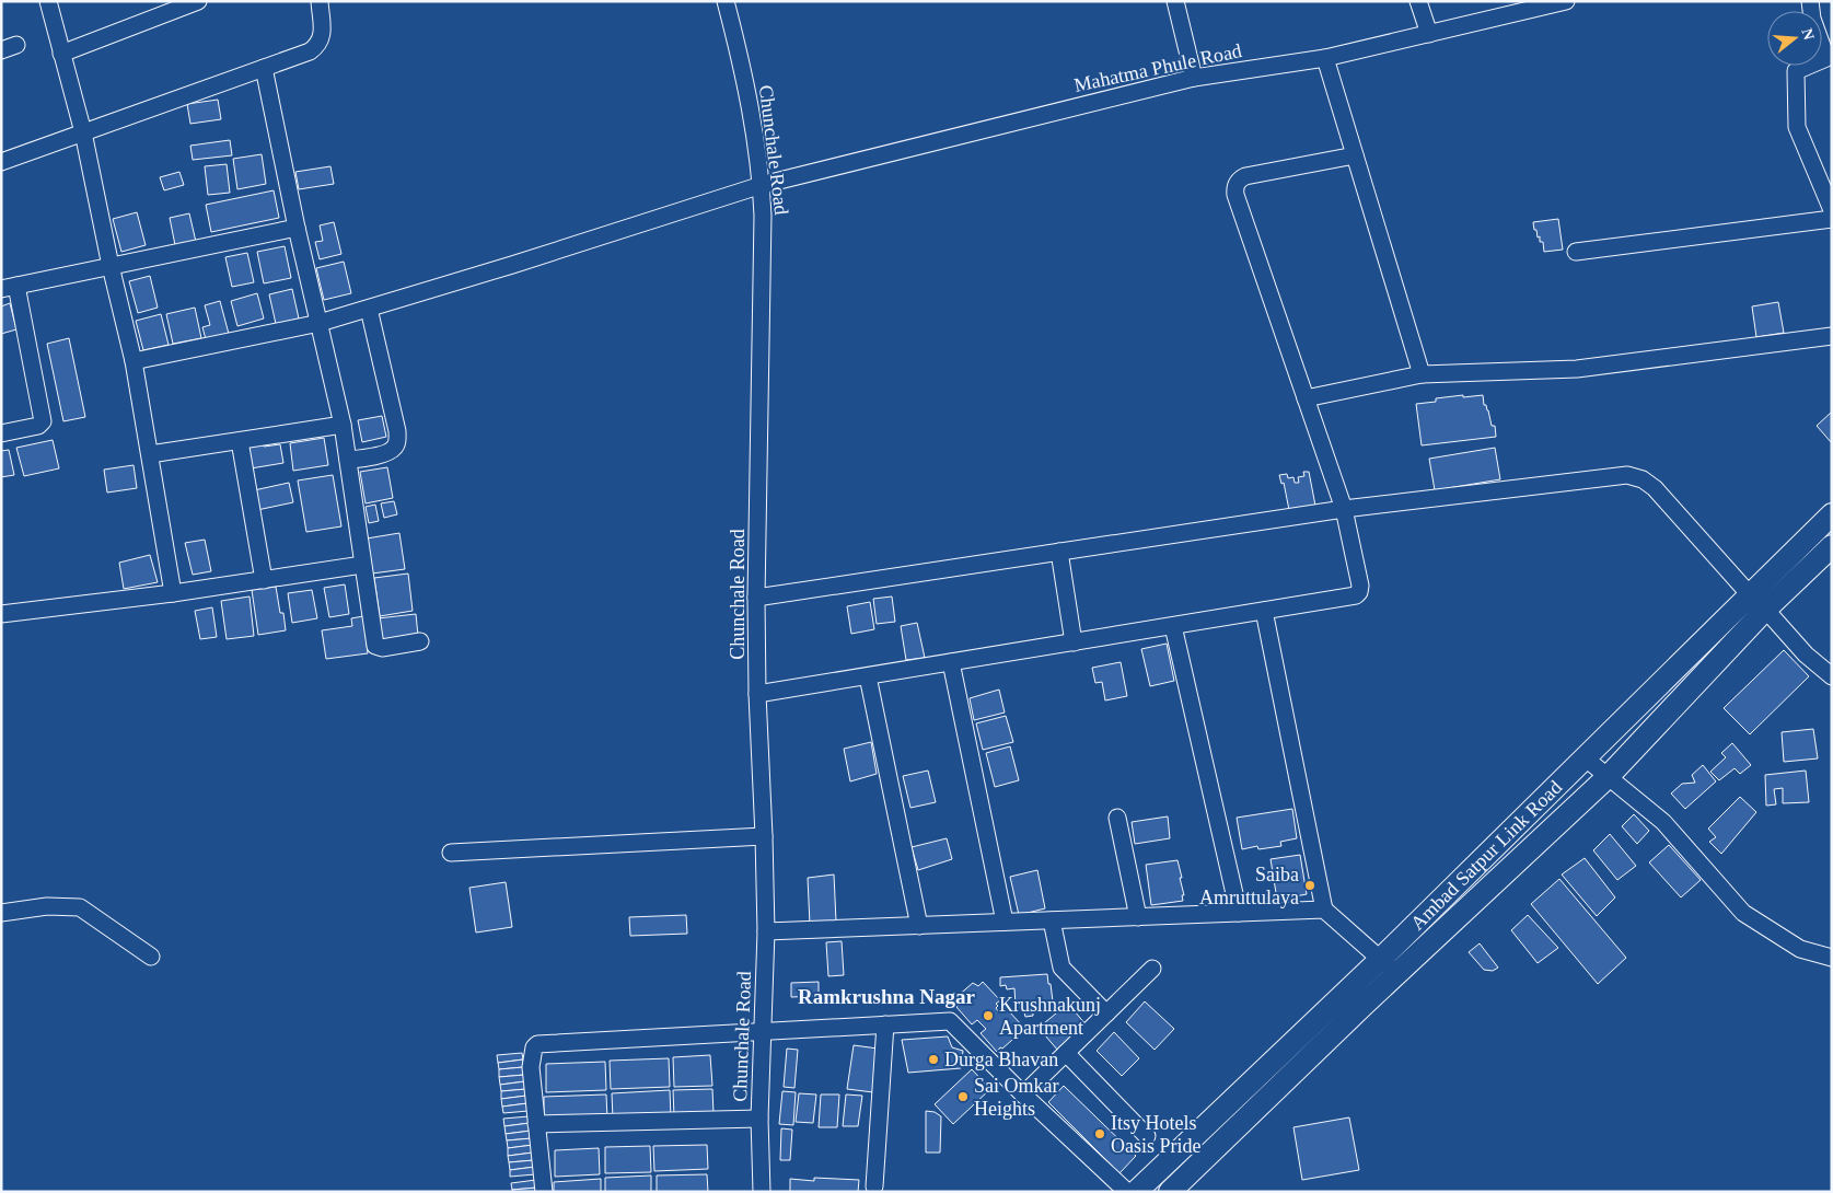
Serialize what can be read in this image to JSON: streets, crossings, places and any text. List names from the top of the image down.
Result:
{
  "streets": {
    "main road": ["Ambad Satpur Link Road"],
    "street": ["Mahatma Phule Road", "Chunchale Road"]
  },
  "crossings": [
    ["Mahatma Phule Road", "Chunchale Road"]
  ],
  "districts": ["Ramkrushna Nagar"],
  "places": [
    "Saiba Amruttulaya",
    "Krushnakunj Apartment",
    "Durga Bhavan",
    "Sai Omkar Heights",
    "Itsy Hotels Oasis Pride"
  ],
  "north": "right"
}
